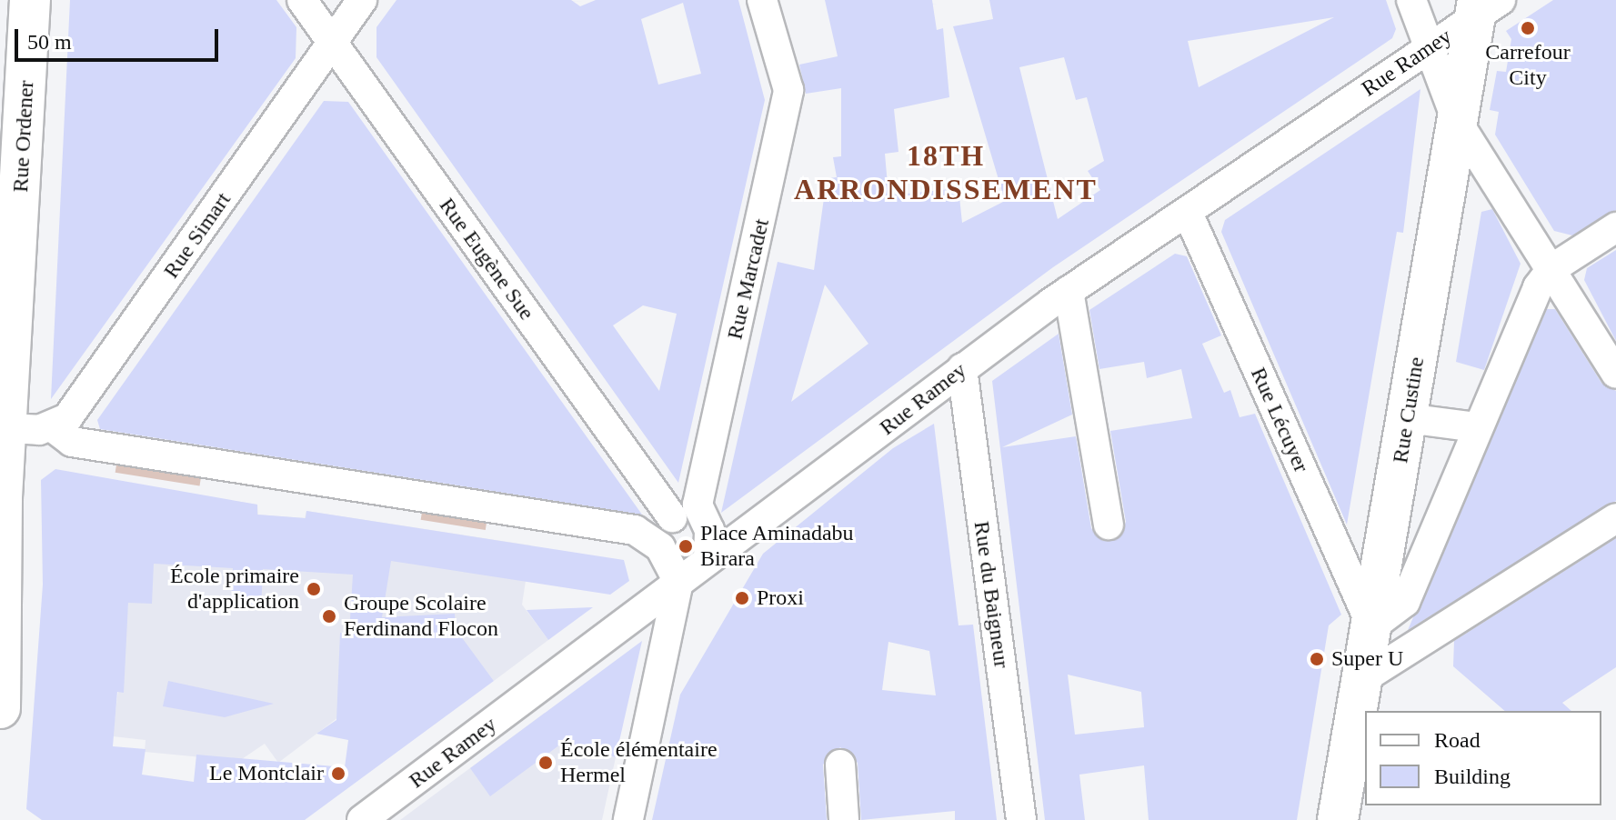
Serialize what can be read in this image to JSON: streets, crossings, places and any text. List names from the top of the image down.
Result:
{
  "streets": {
    "street": [
      "Rue Ramey",
      "Rue Ordener",
      "Rue Simart",
      "Rue Eugène Sue",
      "Rue Marcadet",
      "Rue Custine",
      "Rue Lécuyer",
      "Rue du Baigneur"
    ]
  },
  "crossings": [
    ["Rue Ramey", "Rue Custine"],
    ["Rue Ramey", "Rue Lécuyer"],
    ["Rue Ramey", "Rue du Baigneur"],
    ["Rue Simart", "Rue Eugène Sue"],
    ["Rue Eugène Sue", "Rue Marcadet"],
    ["Rue Custine", "Rue Lécuyer"]
  ],
  "districts": ["18TH ARRONDISSEMENT"],
  "places": [
    "Carrefour City",
    "Place Aminadabu Birara",
    "École primaire d'application",
    "Proxi",
    "Groupe Scolaire Ferdinand Flocon",
    "Super U",
    "École élémentaire Hermel",
    "Le Montclair"
  ],
  "legend": ["Road", "Building"],
  "scale_bar": "50 m"
}
